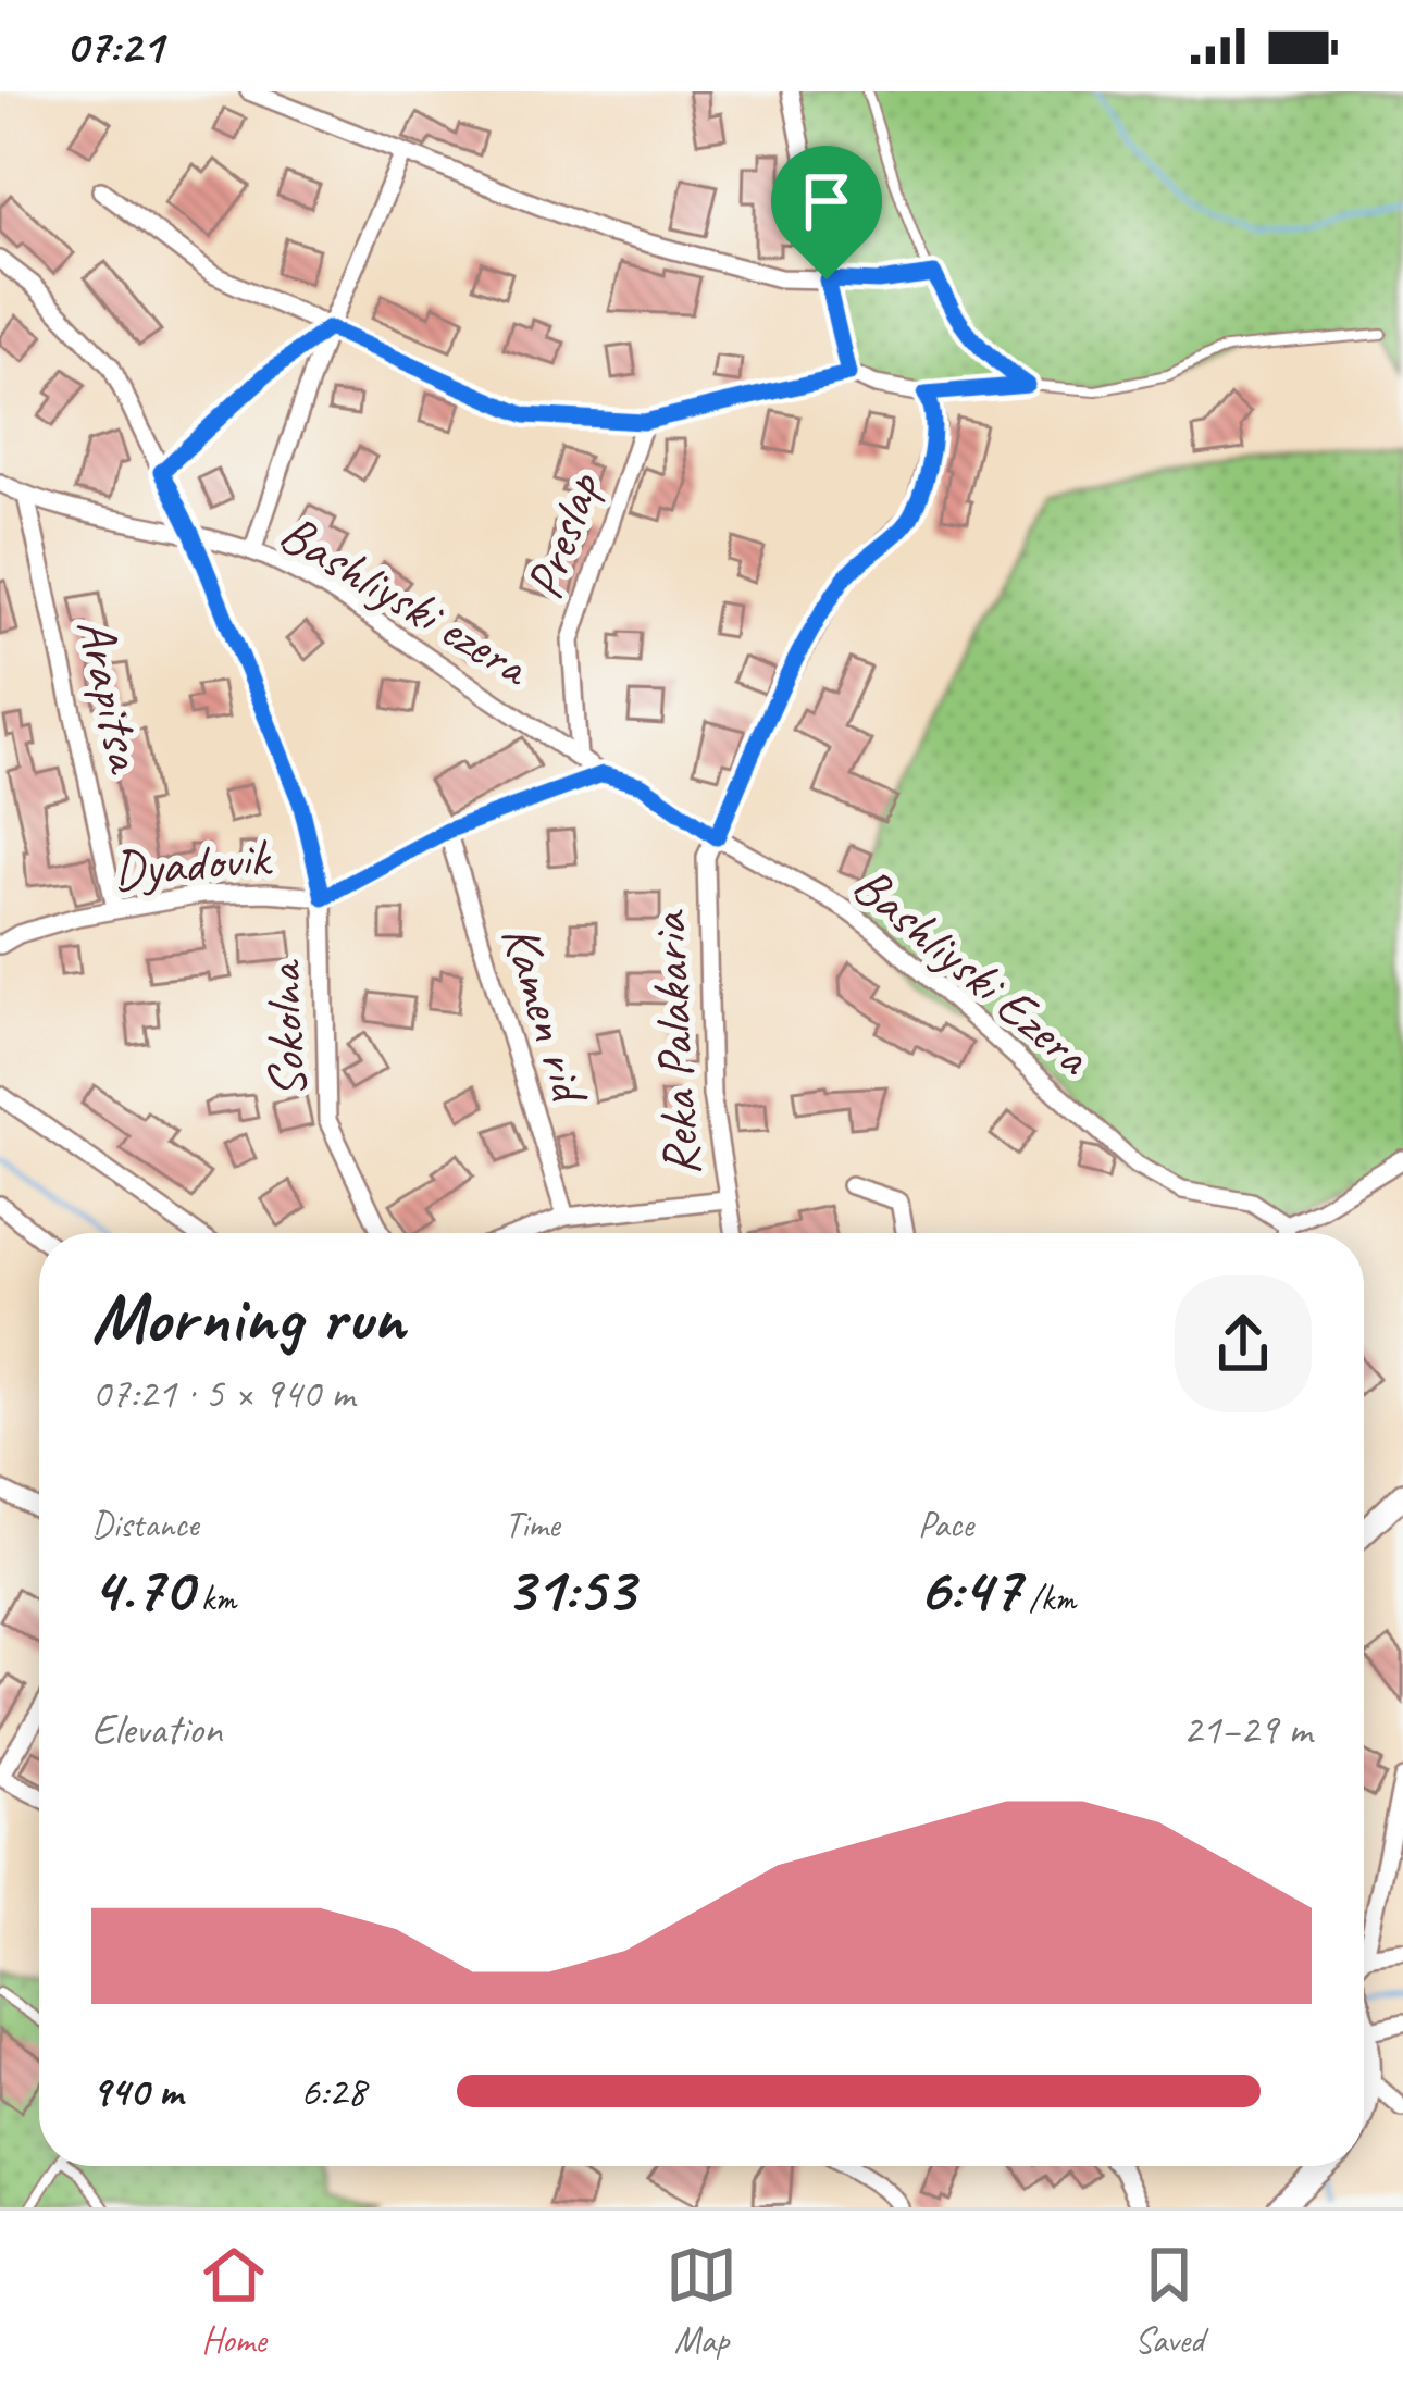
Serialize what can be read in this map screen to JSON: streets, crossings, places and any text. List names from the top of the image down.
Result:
{
  "streets": {
    "street": [
      "Preslap",
      "Bashliyski ezera",
      "Arapitsa",
      "Dyadovik",
      "Bashliyski Ezera",
      "Kamen rid",
      "Sokolna",
      "Reka Palakaria"
    ]
  },
  "crossings": [
    ["Preslap", "Bashliyski ezera"],
    ["Bashliyski ezera", "Arapitsa"],
    ["Bashliyski ezera", "Dyadovik"],
    ["Bashliyski ezera", "Bashliyski Ezera"],
    ["Bashliyski ezera", "Sokolna"],
    ["Arapitsa", "Dyadovik"],
    ["Dyadovik", "Bashliyski Ezera"],
    ["Dyadovik", "Kamen rid"],
    ["Dyadovik", "Sokolna"],
    ["Bashliyski Ezera", "Reka Palakaria"]
  ],
  "page": {
    "status": "07:21",
    "heading": ["Morning run", "07:21 · 5 × 940 m"],
    "stats": [
      ["Distance", "4.70 km"],
      ["Time", "31:53"],
      ["Pace", "6:47 /km"]
    ],
    "chart": ["Elevation", "21–29 m"],
    "list": [
      {
        "name": "940 m",
        "note": "6:28"
      }
    ],
    "tabs": ["Home", "Map", "Saved"]
  }
}
